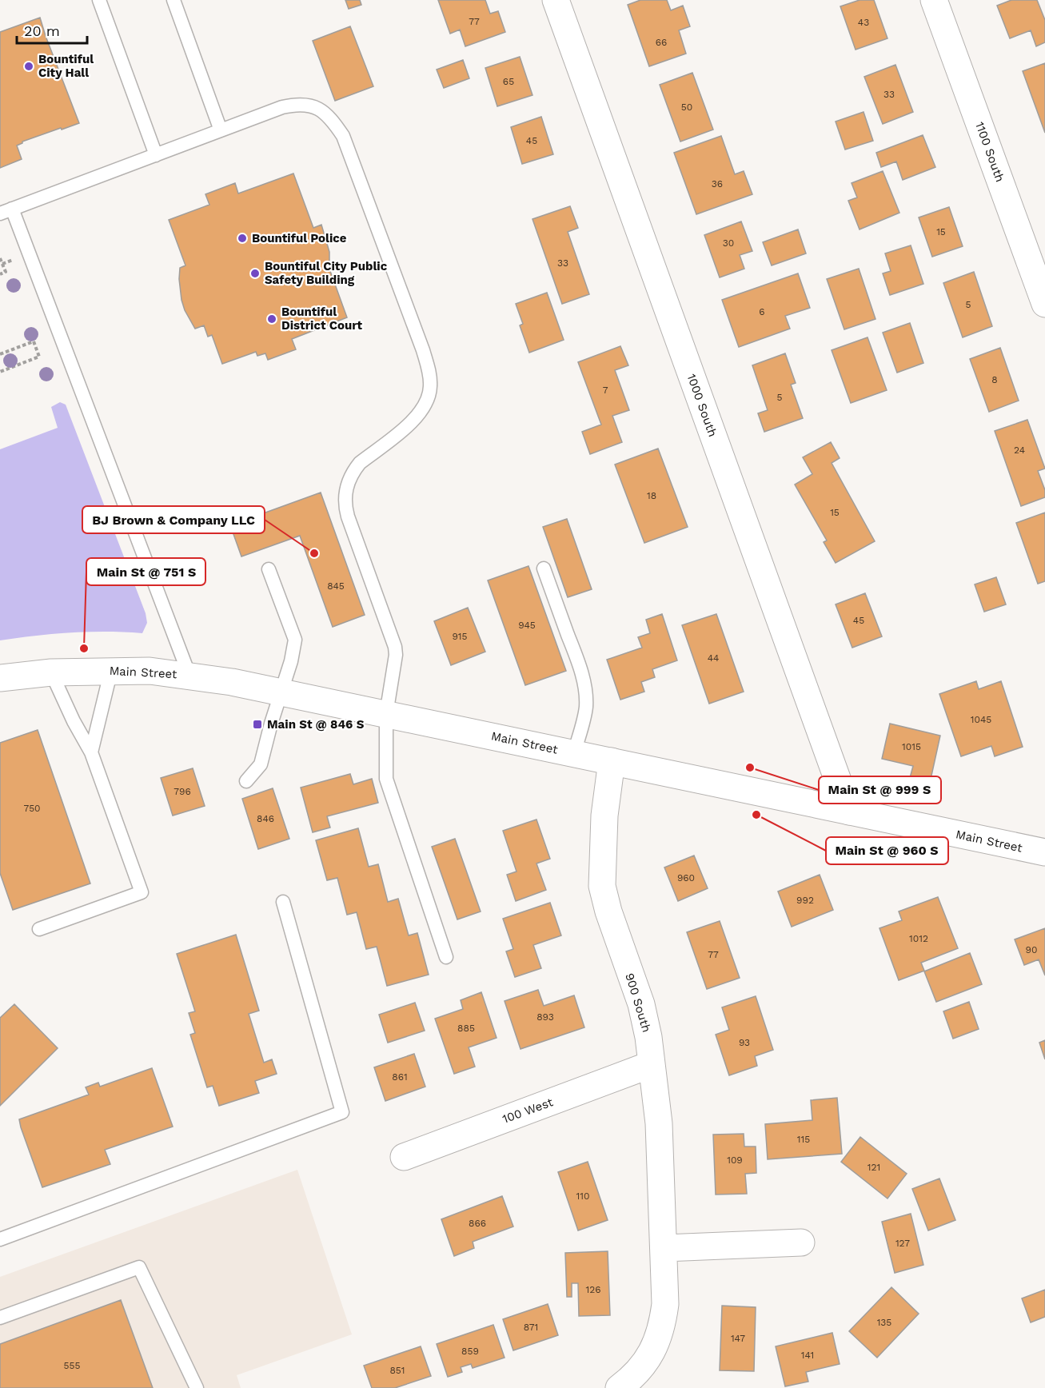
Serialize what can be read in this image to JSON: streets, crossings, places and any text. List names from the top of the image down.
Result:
{
  "streets": {
    "street": [
      "1100 South",
      "1000 South",
      "Main Street",
      "900 South",
      "100 West"
    ]
  },
  "crossings": [
    ["1000 South", "Main Street"],
    ["Main Street", "900 South"],
    ["900 South", "100 West"]
  ],
  "places": {
    "other": [
      "Bountiful City Hall",
      "Bountiful Police",
      "Bountiful City Public Safety Building",
      "Bountiful District Court",
      "BJ Brown & Company LLC",
      "Main St @ 751 S",
      "Main St @ 999 S",
      "Main St @ 960 S"
    ],
    "transit": ["Main St @ 846 S"]
  },
  "house_numbers": [
    "77",
    "43",
    "66",
    "65",
    "33",
    "50",
    "45",
    "36",
    "15",
    "30",
    "33",
    "5",
    "6",
    "8",
    "7",
    "5",
    "24",
    "18",
    "15",
    "845",
    "45",
    "945",
    "915",
    "44",
    "1045",
    "1015",
    "796",
    "750",
    "846",
    "960",
    "992",
    "1012",
    "90",
    "77",
    "893",
    "885",
    "93",
    "861",
    "115",
    "109",
    "121",
    "110",
    "866",
    "127",
    "126",
    "135",
    "871",
    "147",
    "859",
    "141",
    "555",
    "851"
  ],
  "scale_bar": "20 m"
}
